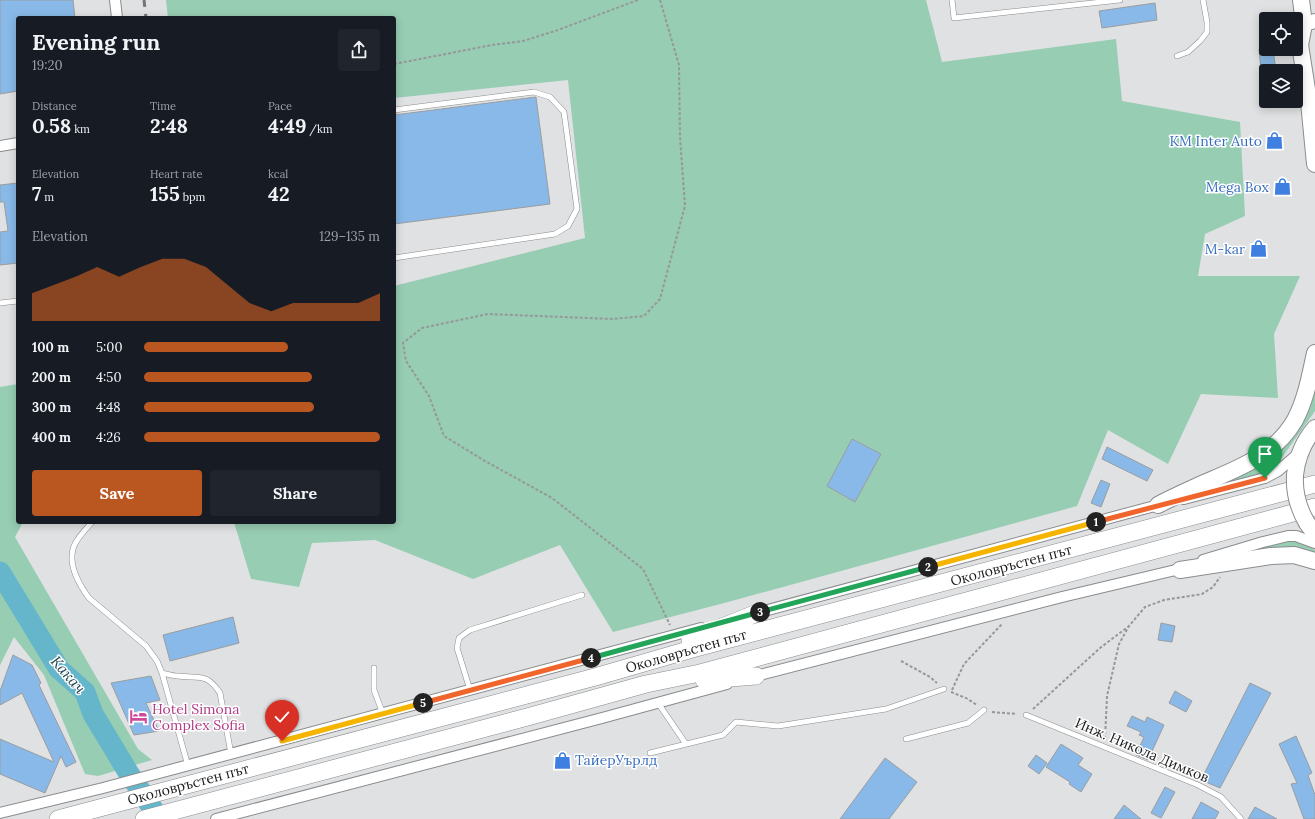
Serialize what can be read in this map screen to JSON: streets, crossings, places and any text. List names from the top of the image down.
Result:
{
  "streets": {
    "highway": ["Околовръстен път"],
    "lane": ["Инж. Никола Димков"]
  },
  "water": ["Какач"],
  "places": {
    "shop": [
      "KM Inter Auto",
      "Mega Box",
      "M-kar",
      "ТайерУърлд"
    ],
    "hotel": ["Hotel Simona Complex Sofia"]
  },
  "page": {
    "heading": ["Evening run", "19:20"],
    "stats": [
      ["Distance", "0.58 km"],
      ["Time", "2:48"],
      ["Pace", "4:49 /km"],
      ["Elevation", "7 m"],
      ["Heart rate", "155 bpm"],
      ["kcal", "42"]
    ],
    "chart": ["Elevation", "129–135 m"],
    "list": [
      {
        "name": "100 m",
        "note": "5:00"
      },
      {
        "name": "200 m",
        "note": "4:50"
      },
      {
        "name": "300 m",
        "note": "4:48"
      },
      {
        "name": "400 m",
        "note": "4:26"
      }
    ],
    "buttons": ["Save", "Share"],
    "pins": [
      "1",
      "2",
      "3",
      "4",
      "5"
    ]
  }
}
